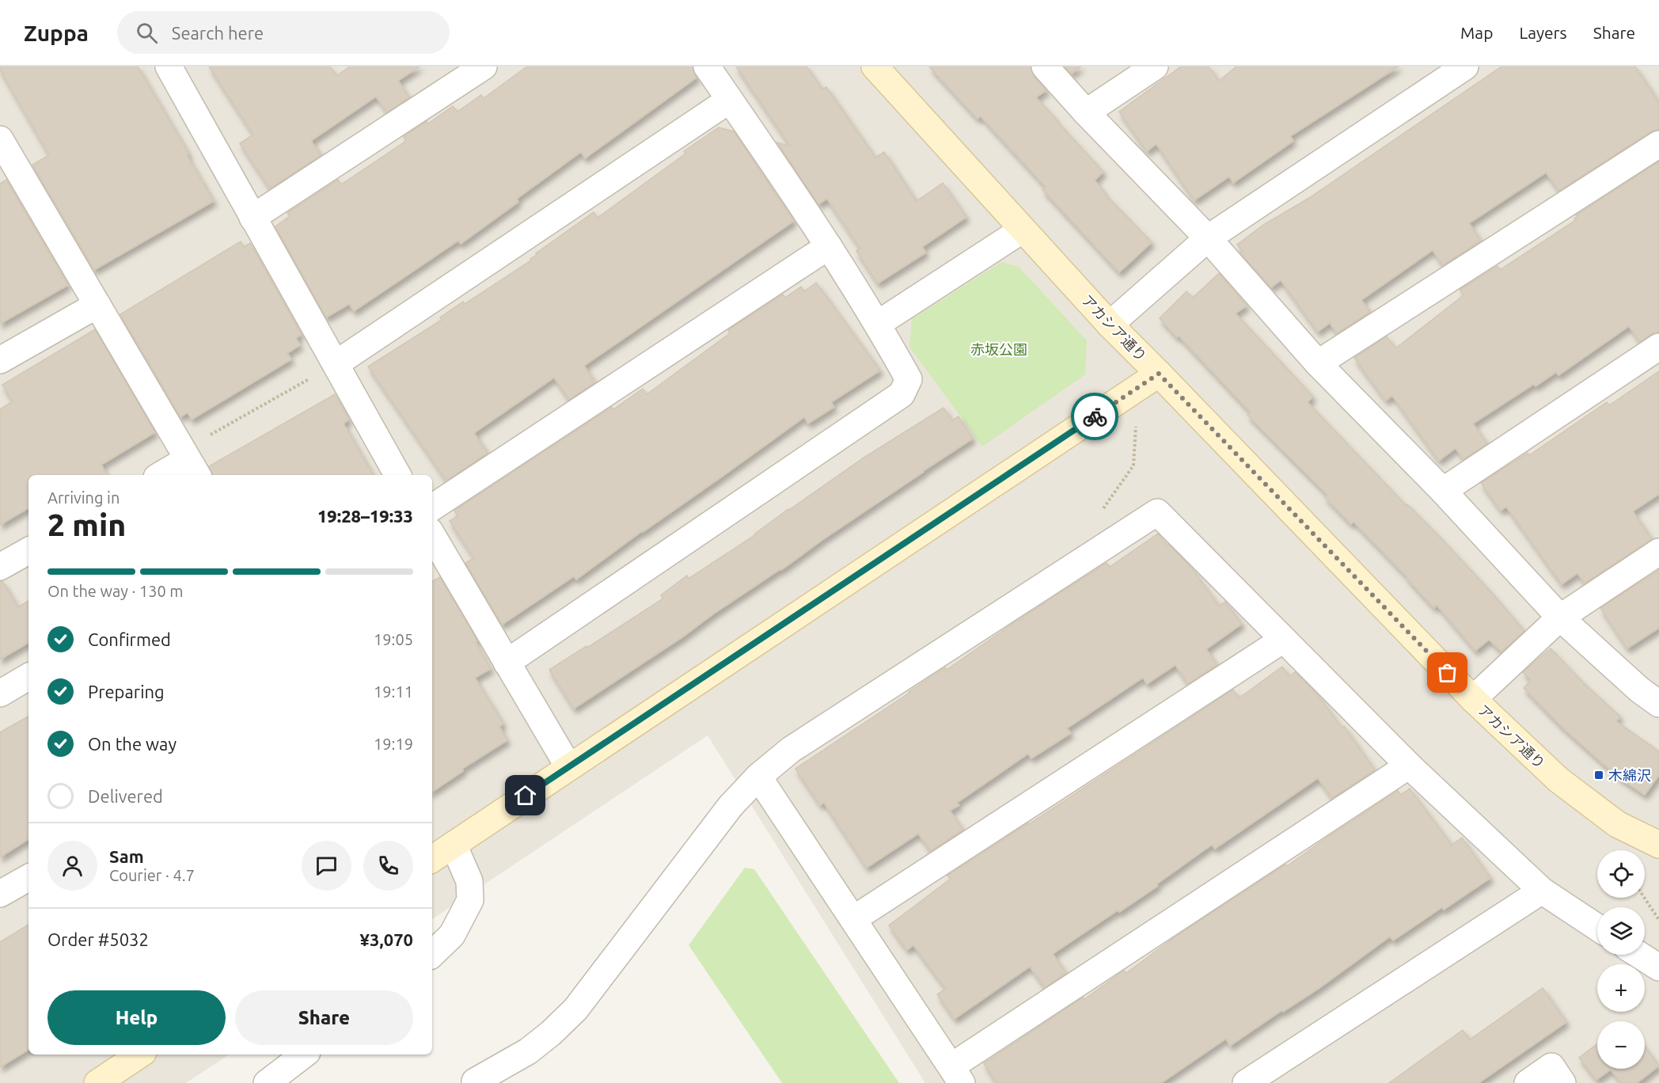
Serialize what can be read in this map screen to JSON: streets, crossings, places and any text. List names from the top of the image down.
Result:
{
  "streets": {
    "street": ["アカシア通り"]
  },
  "parks": ["赤坂公園"],
  "places": {
    "transit": ["木綿沢"]
  },
  "page": {
    "header": "Zuppa",
    "search": "Search here",
    "nav": ["Map", "Layers", "Share"],
    "heading": ["2 min", "Arriving in", "19:28–19:33"],
    "panel": [
      "Sam",
      "Courier · 4.7",
      "Order #5032",
      "¥3,070"
    ],
    "bar": "On the way · 130 m",
    "list": [
      ["Confirmed", "19:05"],
      ["Preparing", "19:11"],
      ["On the way", "19:19"],
      "Delivered"
    ],
    "map_buttons": ["+", "−"],
    "buttons": ["Help", "Share"]
  }
}
